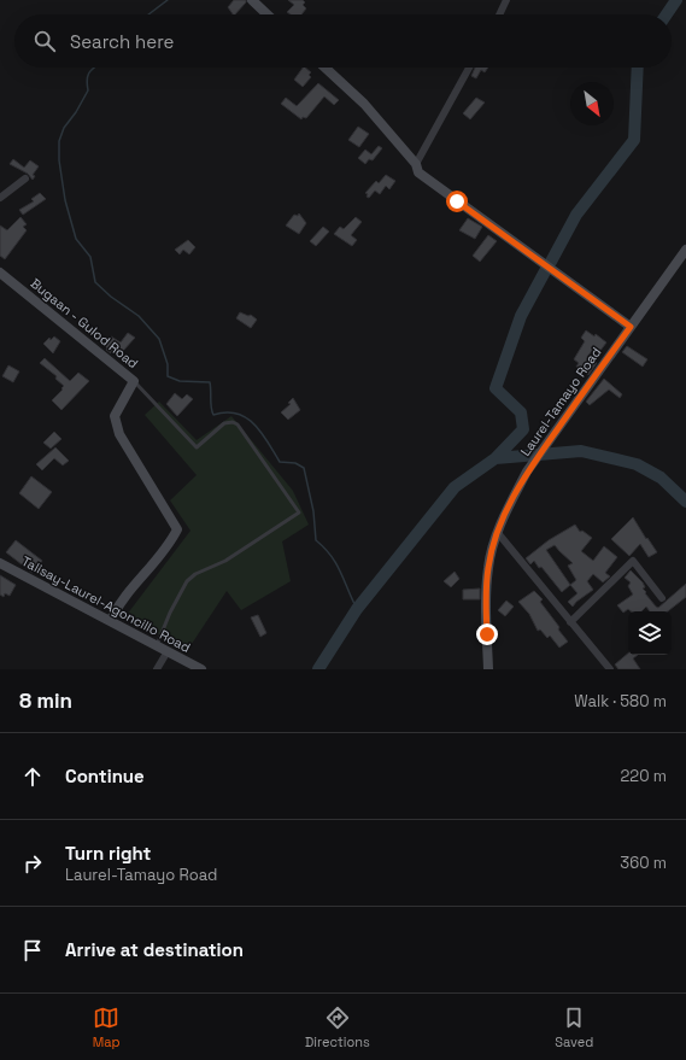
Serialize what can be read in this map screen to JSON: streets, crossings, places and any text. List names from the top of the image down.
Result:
{
  "streets": {
    "street": ["Bugaan - Gulod Road", "Laurel-Tamayo Road", "Talisay-Laurel-Agoncillo Road"]
  },
  "crossings": [
    ["Bugaan - Gulod Road", "Talisay-Laurel-Agoncillo Road"]
  ],
  "north": "bottom right",
  "page": {
    "search": "Search here",
    "heading": ["8 min", "Walk · 580 m"],
    "list": [
      ["Continue", "220 m"],
      ["Turn right", "Laurel-Tamayo Road", "360 m"],
      "Arrive at destination"
    ],
    "nav": ["Map", "Directions", "Saved"]
  }
}
